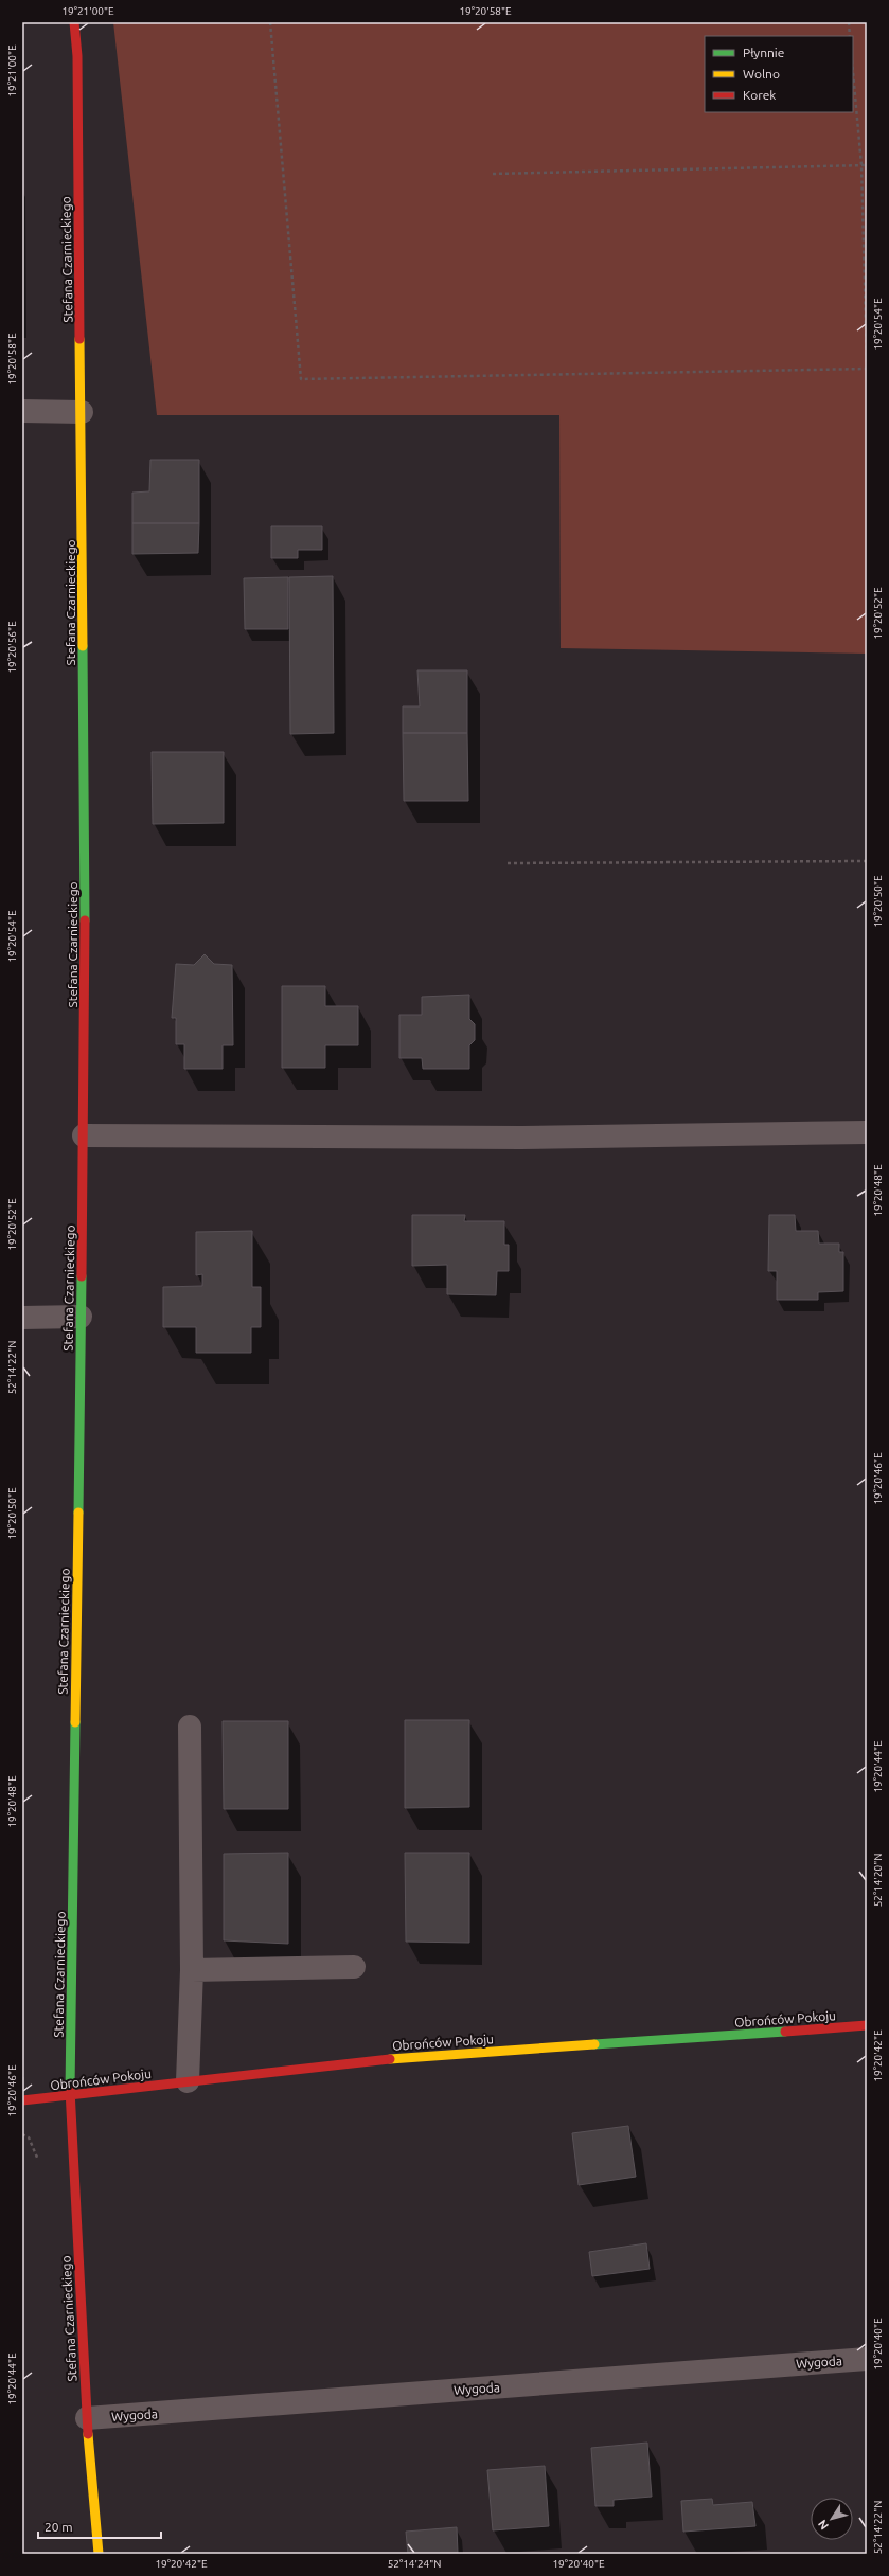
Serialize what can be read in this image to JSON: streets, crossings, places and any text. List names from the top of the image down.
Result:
{
  "streets": {
    "street": ["Stefana Czarnieckiego", "Obrońców Pokoju", "Wygoda"]
  },
  "crossings": [
    ["Stefana Czarnieckiego", "Obrońców Pokoju"],
    ["Stefana Czarnieckiego", "Wygoda"]
  ],
  "legend": ["Płynnie", "Wolno", "Korek"],
  "scale_bar": "20 m",
  "north": "bottom left",
  "coordinates": [
    "19°21'00\"E",
    "19°20'58\"E",
    "19°20'54\"E",
    "19°20'52\"E",
    "19°20'56\"E",
    "19°20'50\"E",
    "19°20'48\"E",
    "52°14'22\"N",
    "19°20'46\"E",
    "19°20'44\"E",
    "52°14'20\"N",
    "19°20'42\"E",
    "19°20'40\"E",
    "52°14'24\"N"
  ]
}
